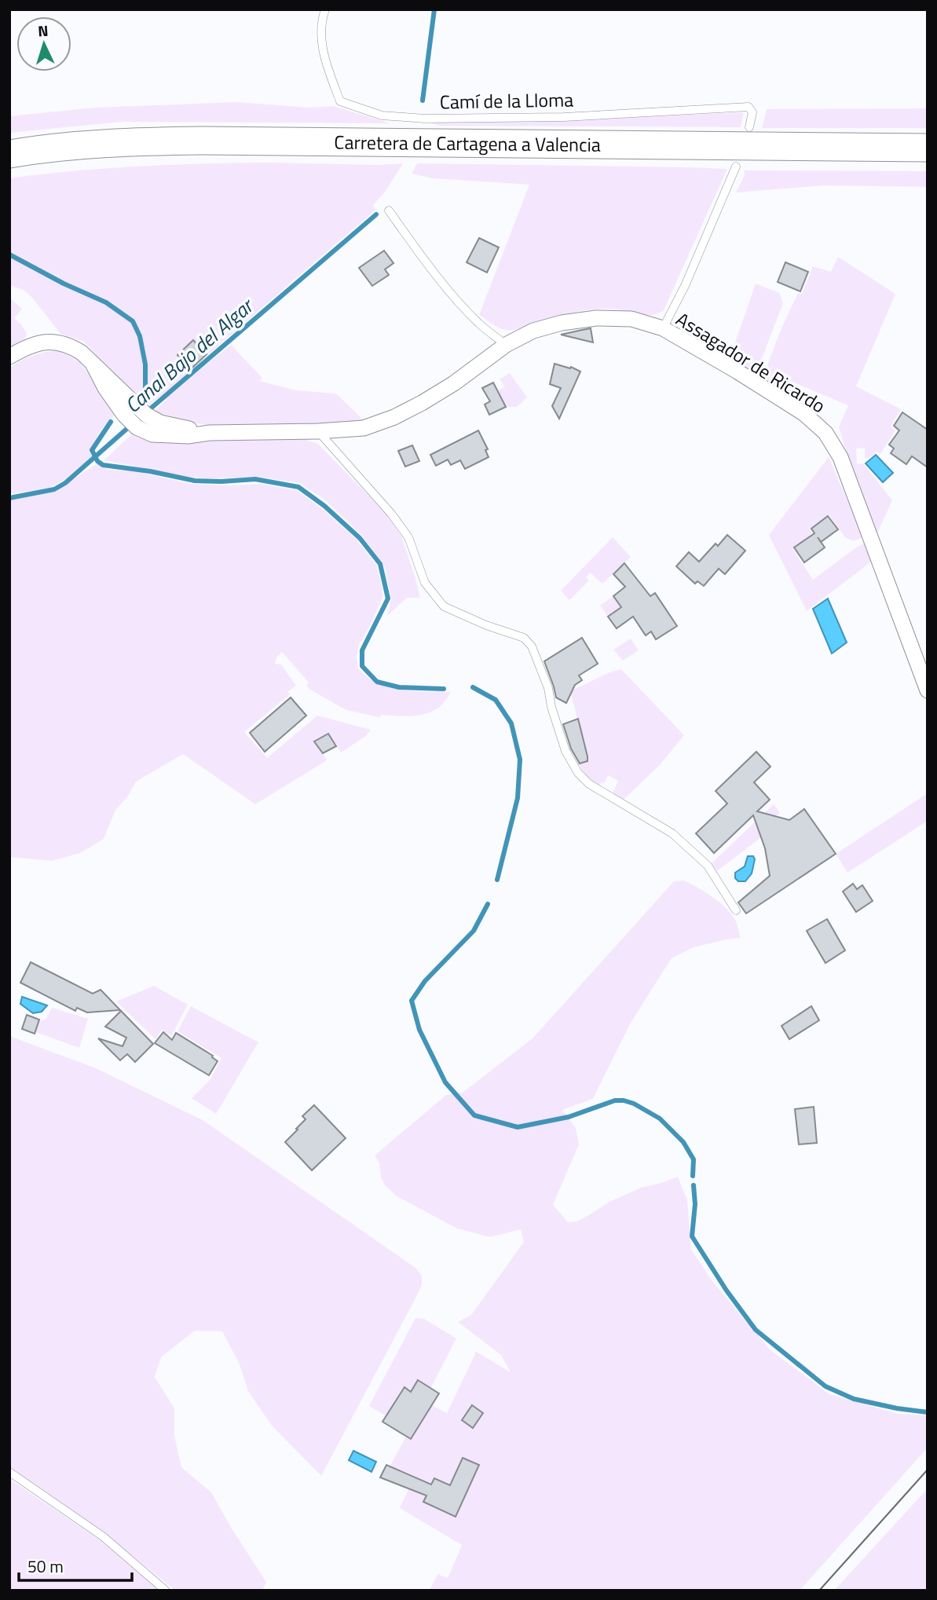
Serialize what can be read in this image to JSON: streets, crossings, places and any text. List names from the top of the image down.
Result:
{
  "streets": {
    "highway": ["Carretera de Cartagena a Valencia"],
    "street": ["Assagador de Ricardo"],
    "lane": ["Camí de la Lloma"]
  },
  "water": ["Canal Bajo del Algar"],
  "scale_bar": "50 m",
  "north": "top"
}
